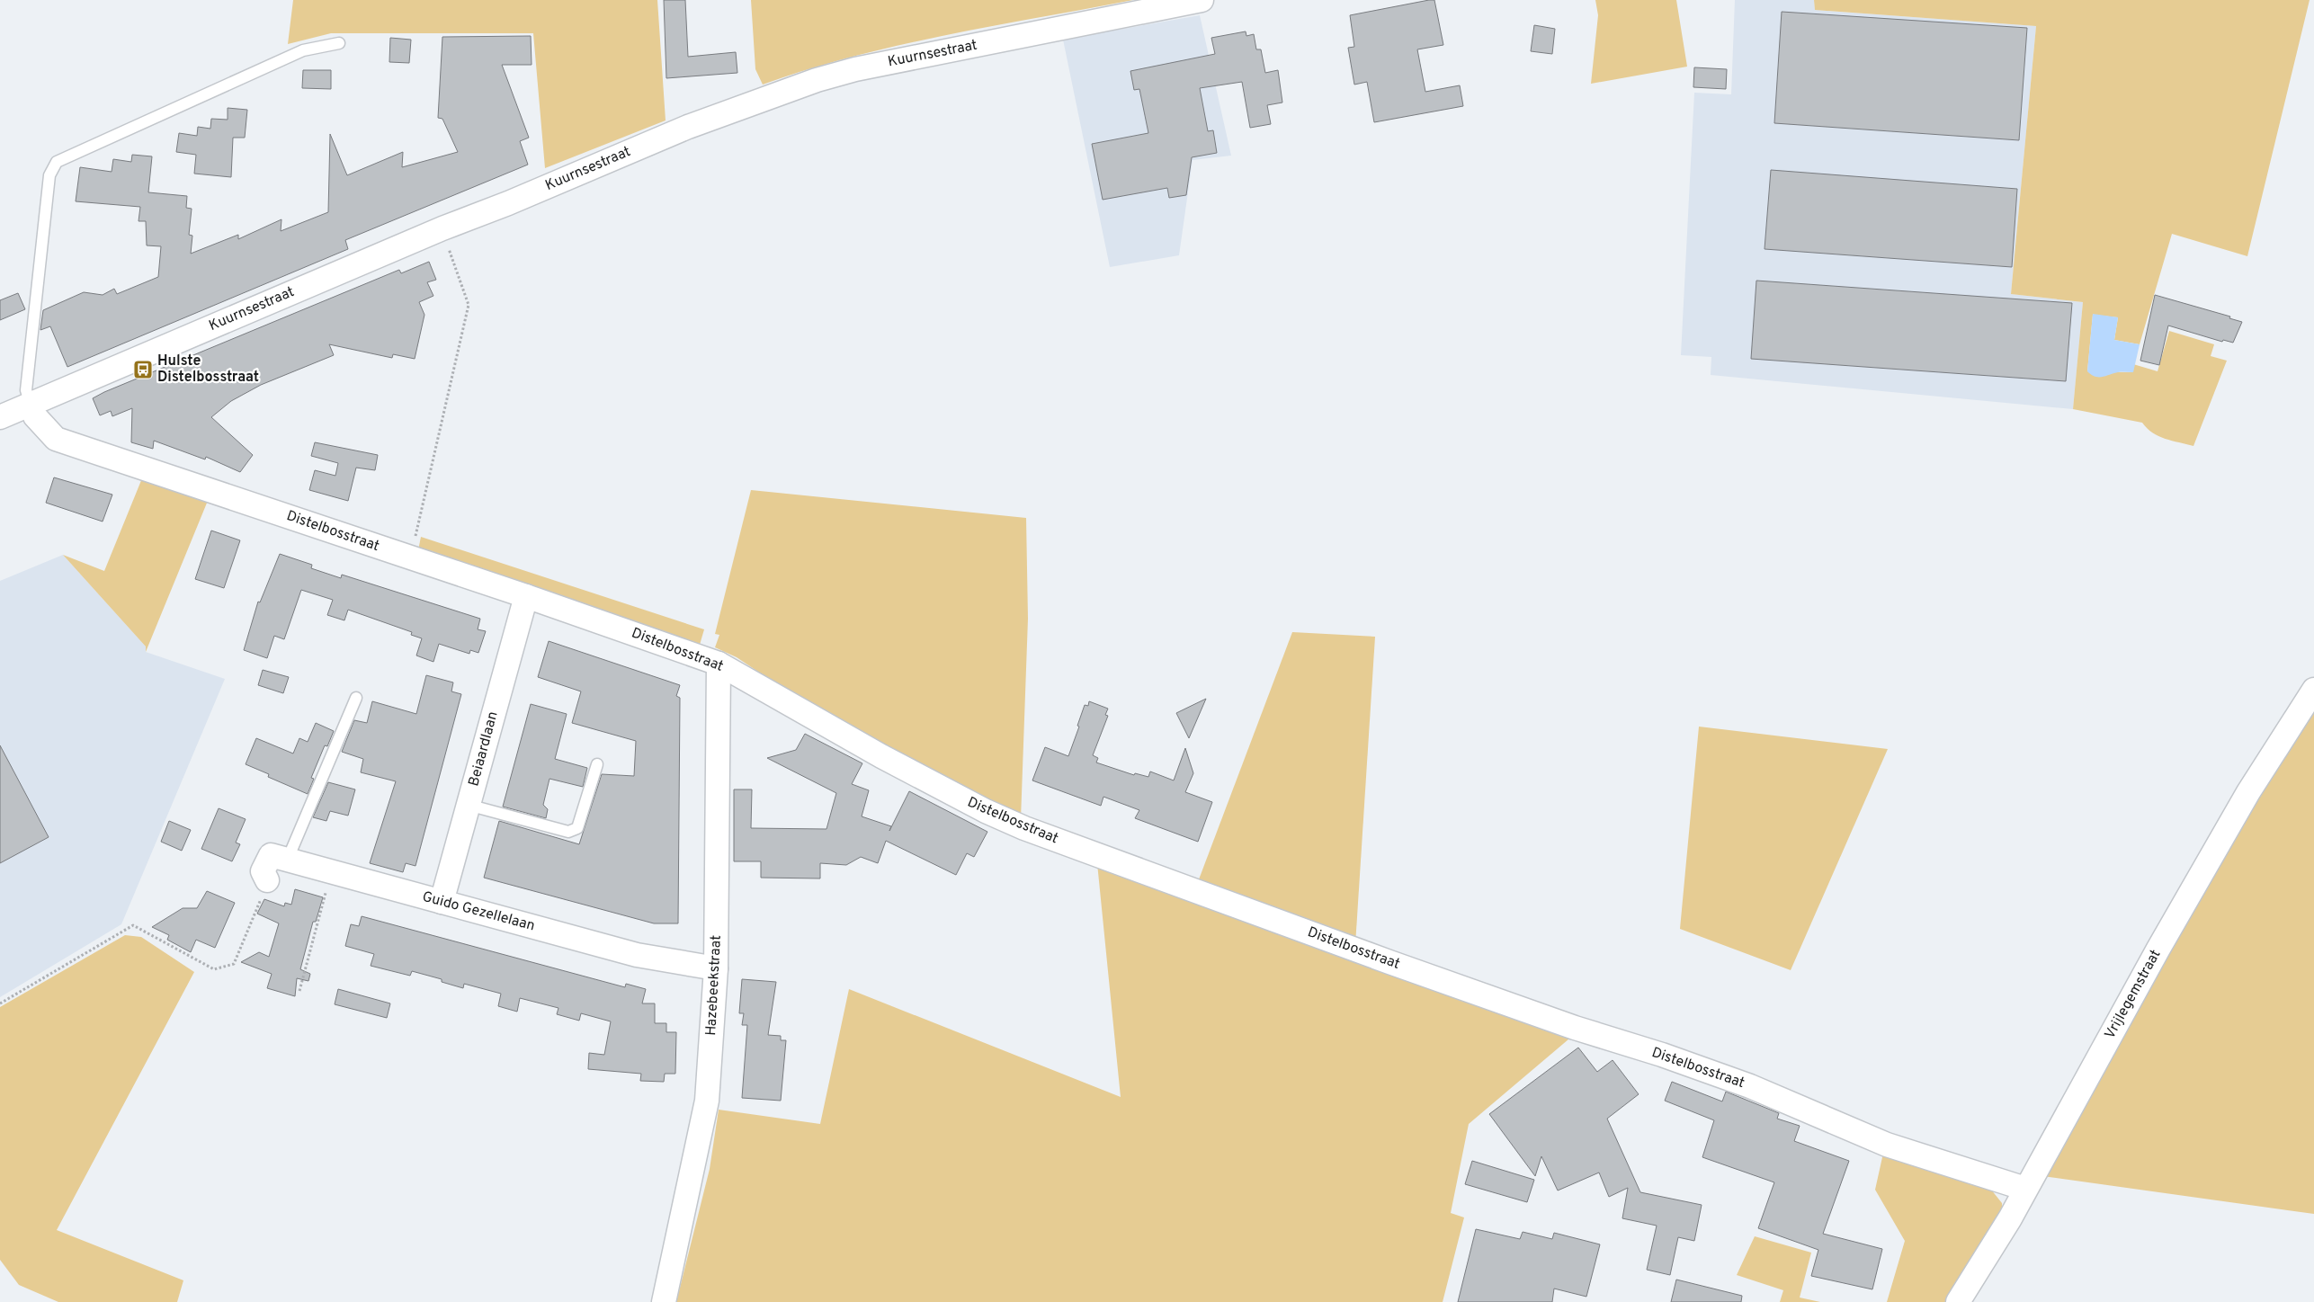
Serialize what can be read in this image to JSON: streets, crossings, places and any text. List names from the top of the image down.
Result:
{
  "streets": {
    "street": [
      "Kuurnsestraat",
      "Distelbosstraat",
      "Beiaardlaan",
      "Guido Gezellelaan",
      "Hazebeekstraat",
      "Vrijlegemstraat"
    ]
  },
  "crossings": [
    ["Kuurnsestraat", "Distelbosstraat"],
    ["Distelbosstraat", "Beiaardlaan"],
    ["Distelbosstraat", "Hazebeekstraat"],
    ["Distelbosstraat", "Vrijlegemstraat"],
    ["Beiaardlaan", "Guido Gezellelaan"],
    ["Guido Gezellelaan", "Hazebeekstraat"]
  ],
  "places": {
    "bus stop": ["Hulste Distelbosstraat"]
  }
}
